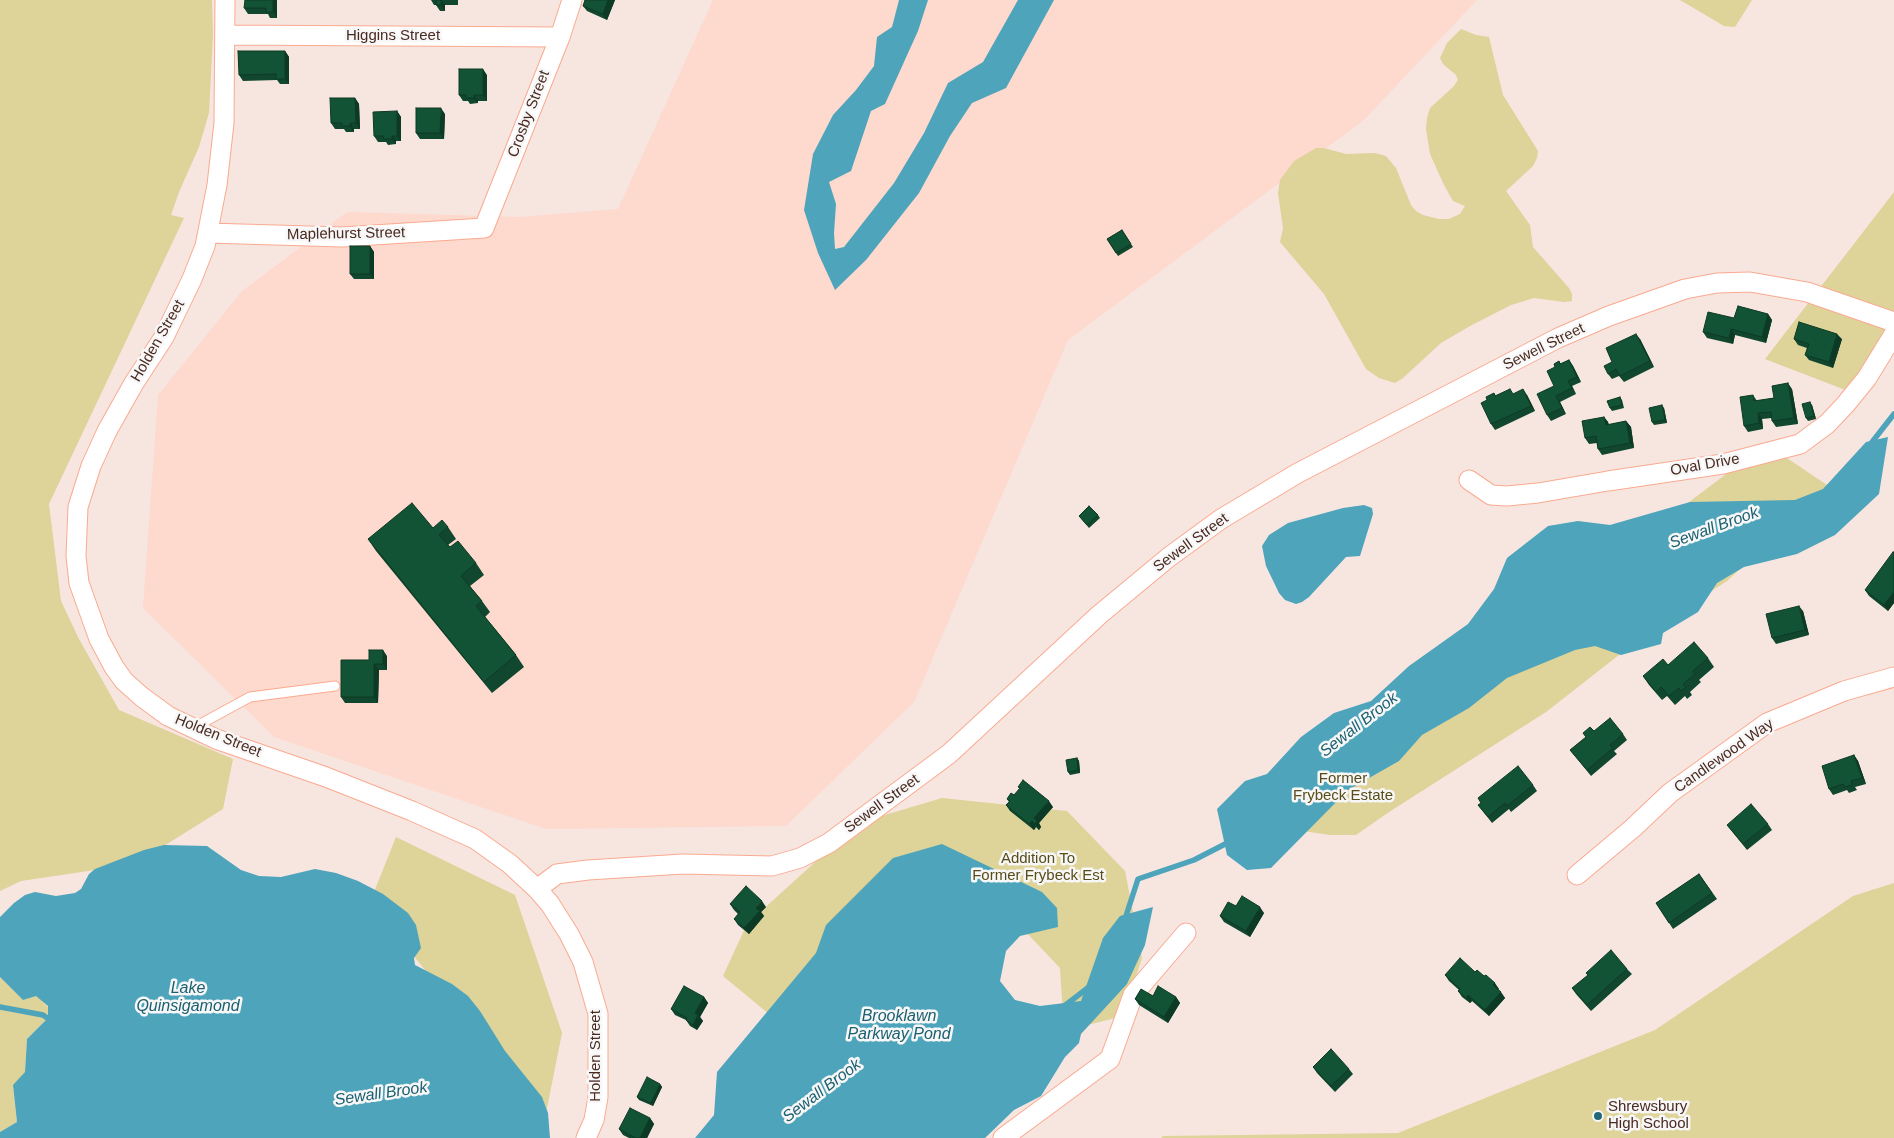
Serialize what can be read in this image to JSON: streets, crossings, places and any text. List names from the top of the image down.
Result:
{
  "streets": {
    "street": [
      "Higgins Street",
      "Crosby Street",
      "Maplehurst Street",
      "Holden Street",
      "Sewell Street",
      "Oval Drive",
      "Candlewood Way"
    ]
  },
  "crossings": [
    ["Higgins Street", "Crosby Street"],
    ["Higgins Street", "Holden Street"],
    ["Crosby Street", "Maplehurst Street"],
    ["Maplehurst Street", "Holden Street"],
    ["Holden Street", "Sewell Street"]
  ],
  "water": ["Sewall Brook", "Lake Quinsigamond", "Brooklawn Parkway Pond"],
  "parks": ["Former Frybeck Estate", "Addition To Former Frybeck Est"],
  "places": ["Shrewsbury High School"]
}
